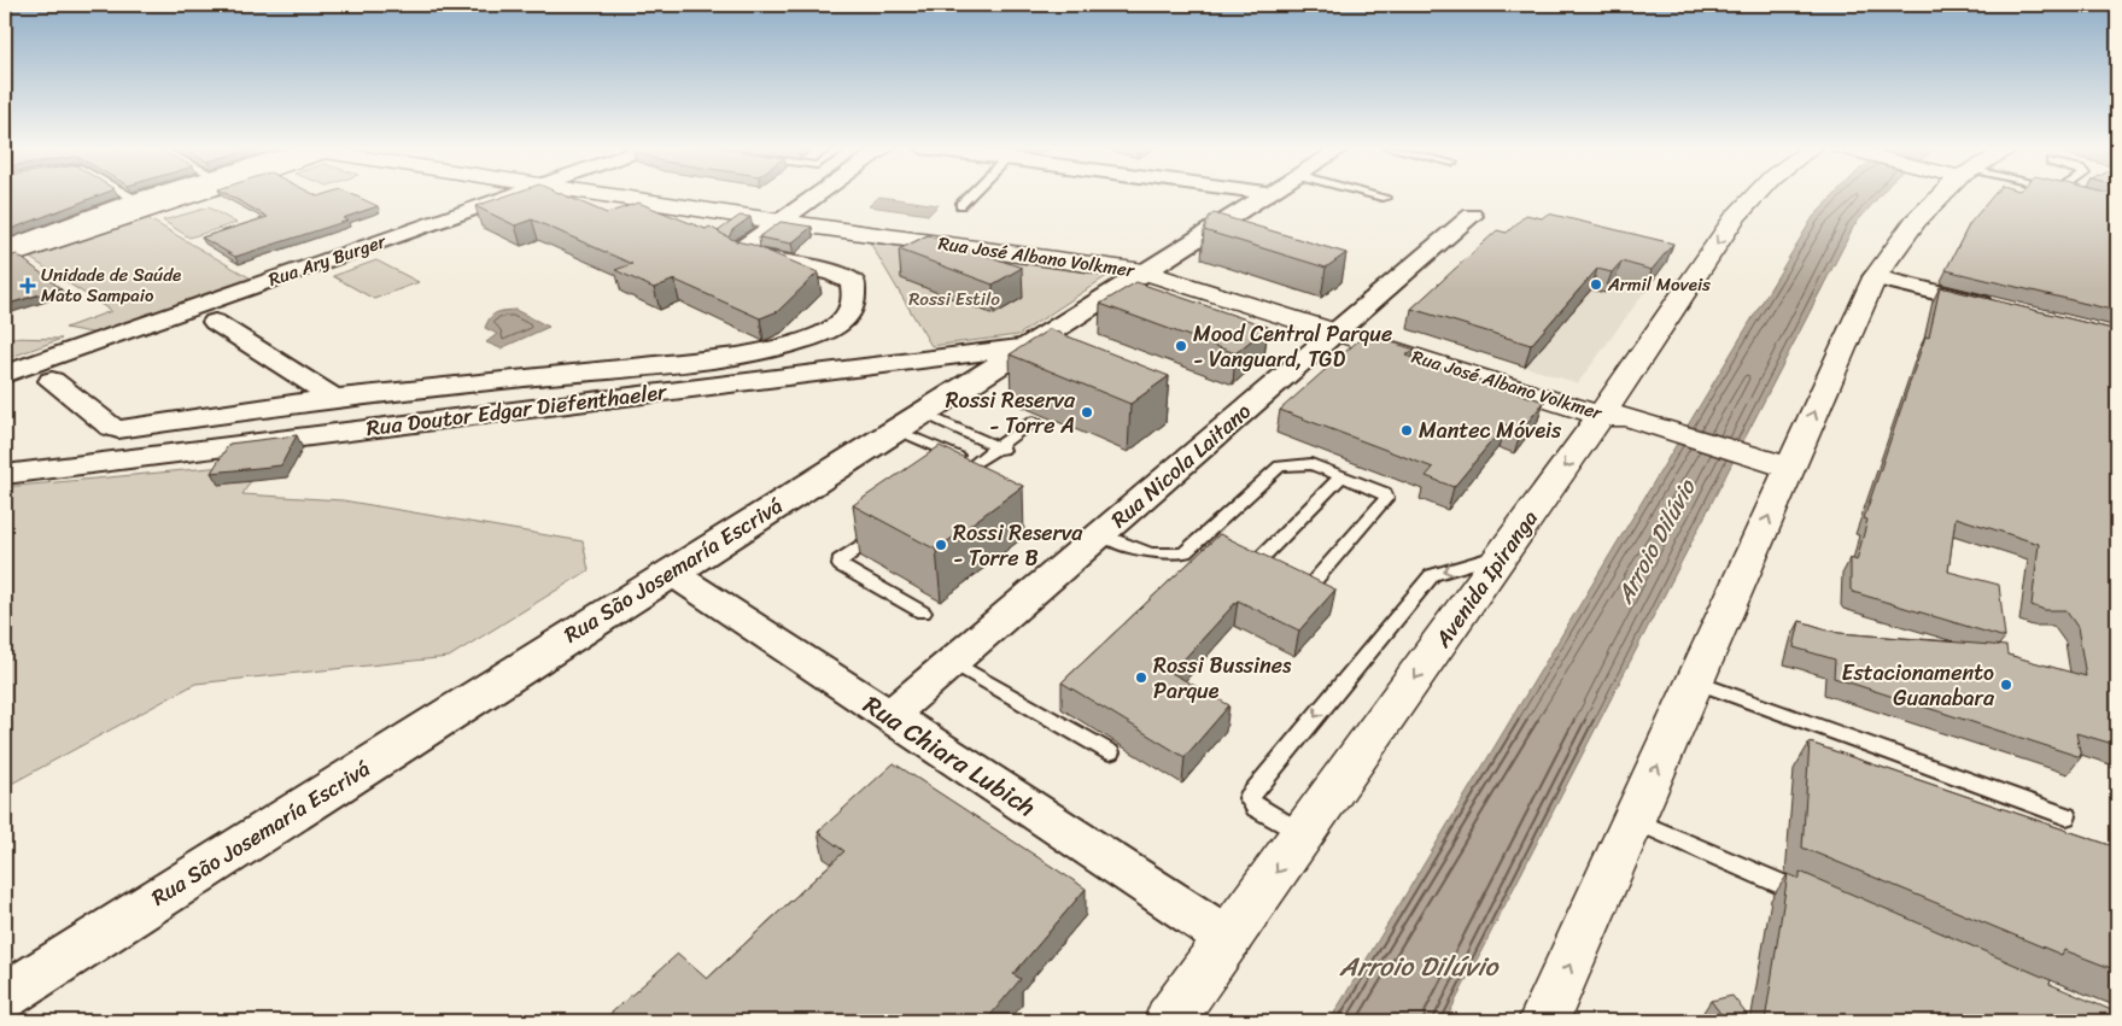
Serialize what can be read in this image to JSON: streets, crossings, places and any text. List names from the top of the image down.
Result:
{
  "streets": {
    "main road": ["Rua José Albano Volkmer", "Avenida Ipiranga"],
    "street": [
      "Rua Ary Burger",
      "Rua Doutor Edgar Diefenthaeler",
      "Rua Nicola Laitano",
      "Rua São Josemaría Escrivá",
      "Rua Chiara Lubich"
    ]
  },
  "crossings": [
    ["Rua José Albano Volkmer", "Rua Nicola Laitano"],
    ["Rua José Albano Volkmer", "Rua São Josemaría Escrivá"],
    ["Rua José Albano Volkmer", "Avenida Ipiranga"],
    ["Rua Doutor Edgar Diefenthaeler", "Rua São Josemaría Escrivá"],
    ["Rua Nicola Laitano", "Rua Chiara Lubich"],
    ["Rua São Josemaría Escrivá", "Rua Chiara Lubich"],
    ["Avenida Ipiranga", "Rua Chiara Lubich"]
  ],
  "water": ["Arroio Dilúvio"],
  "parks": ["Rossi Estilo"],
  "places": {
    "other": [
      "Armil Moveis",
      "Mood Central Parque - Vanguard, TGD",
      "Rossi Reserva - Torre A",
      "Mantec Móveis",
      "Rossi Reserva - Torre B",
      "Rossi Bussines Parque",
      "Estacionamento Guanabara"
    ],
    "health": ["Unidade de Saúde Mato Sampaio"]
  }
}
